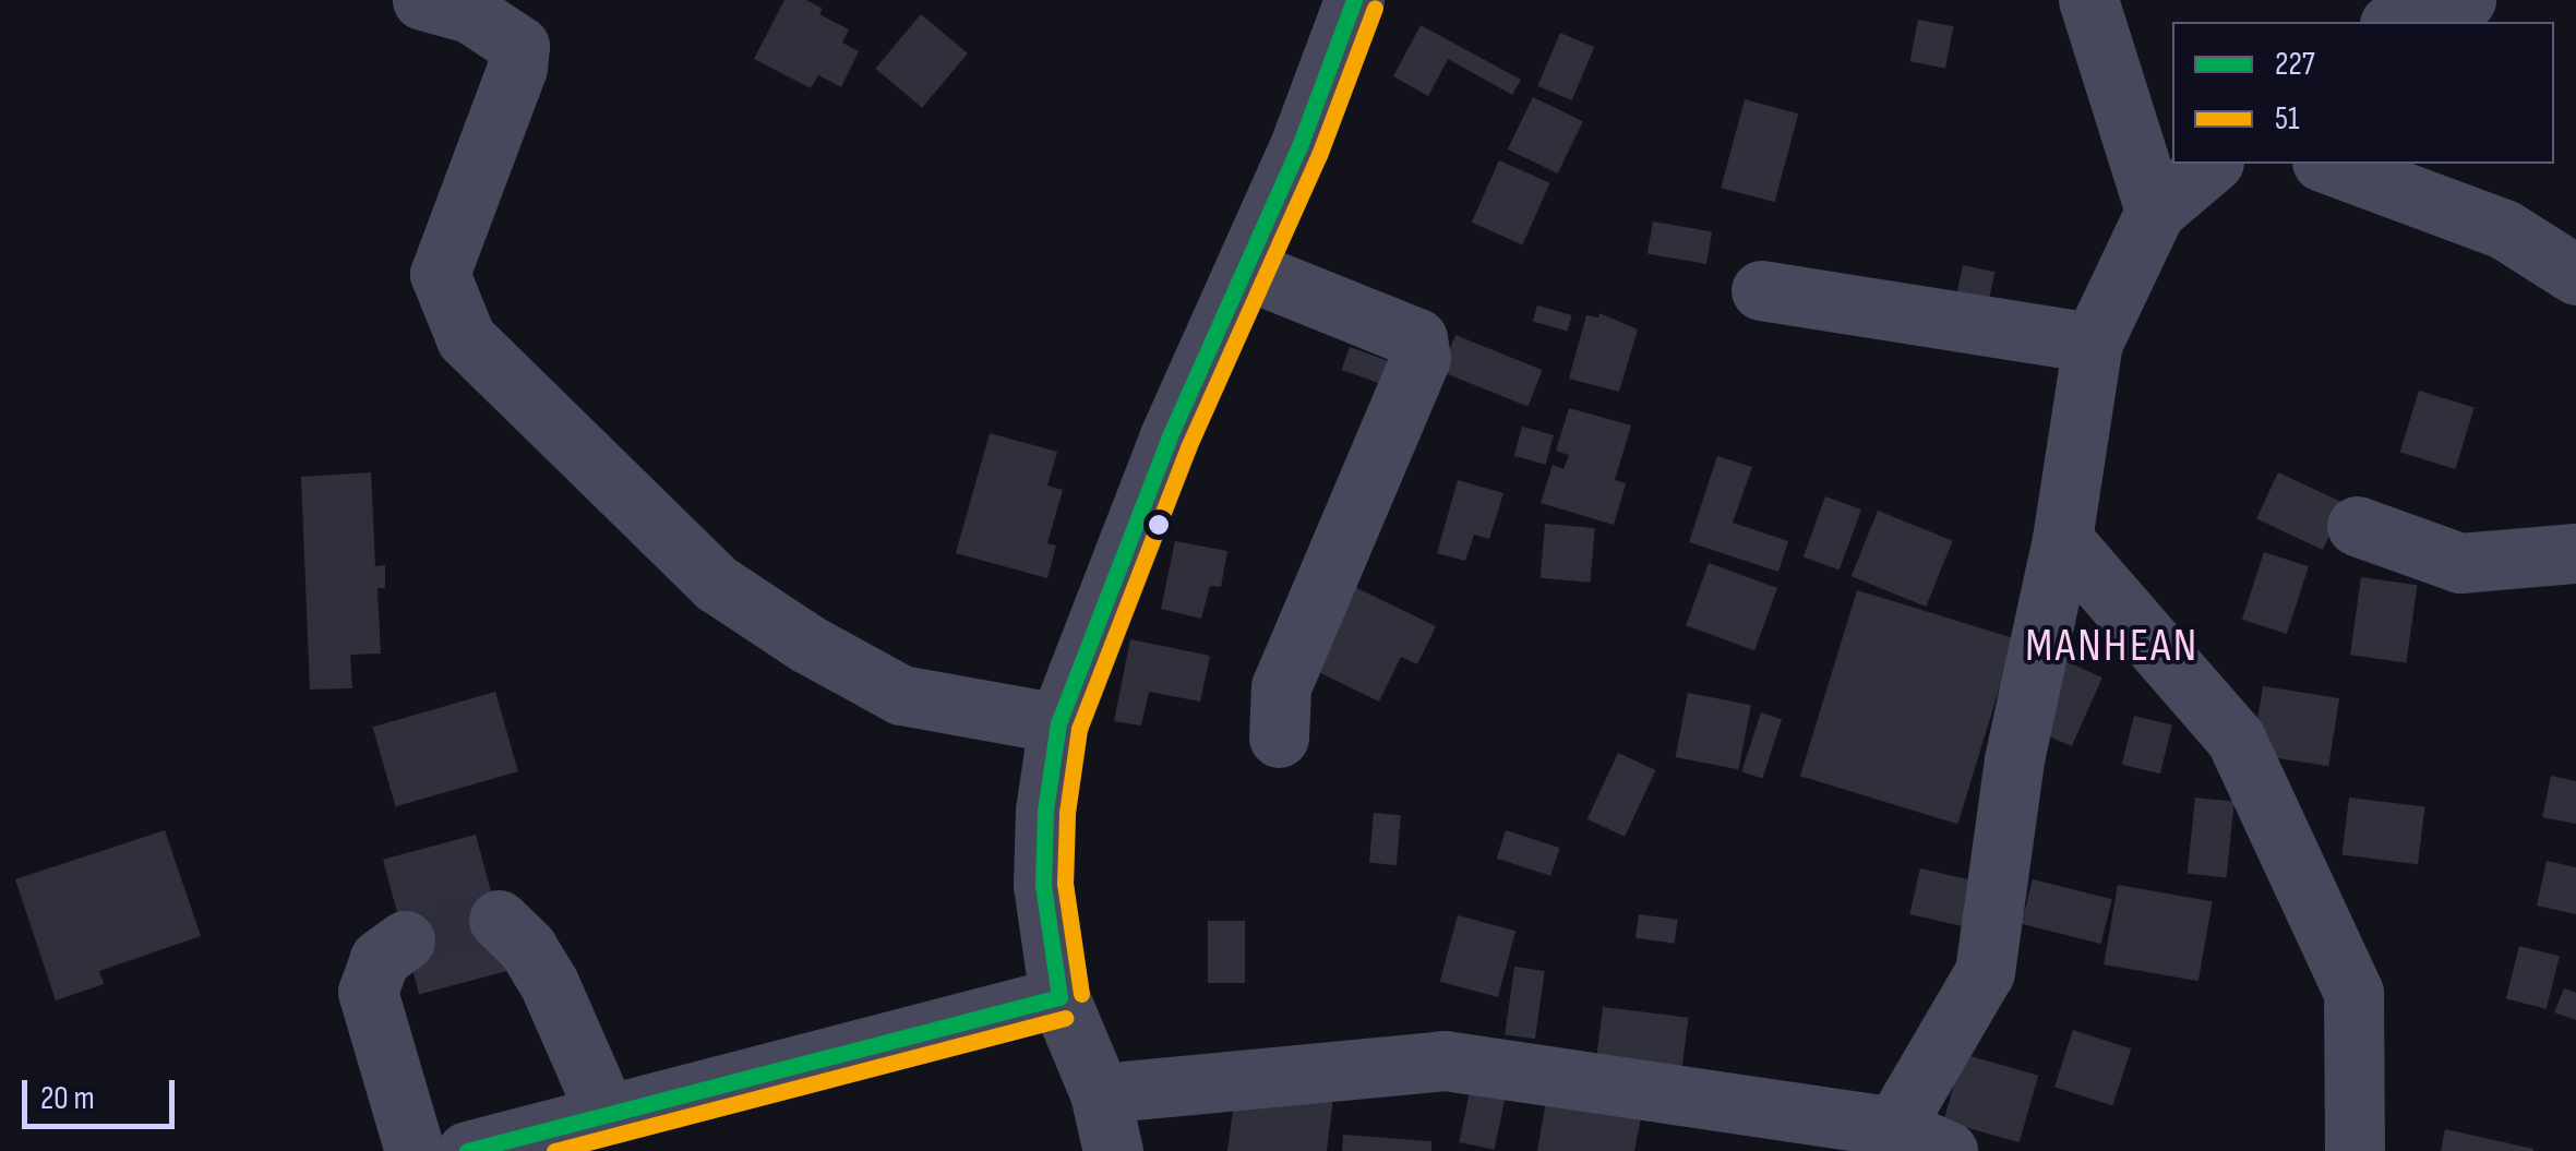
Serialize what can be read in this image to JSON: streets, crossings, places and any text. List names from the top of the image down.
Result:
{
  "districts": ["MANHEAN"],
  "lines": ["transit line 227", "transit line 51"],
  "legend": ["227", "51"],
  "scale_bar": "20 m"
}
